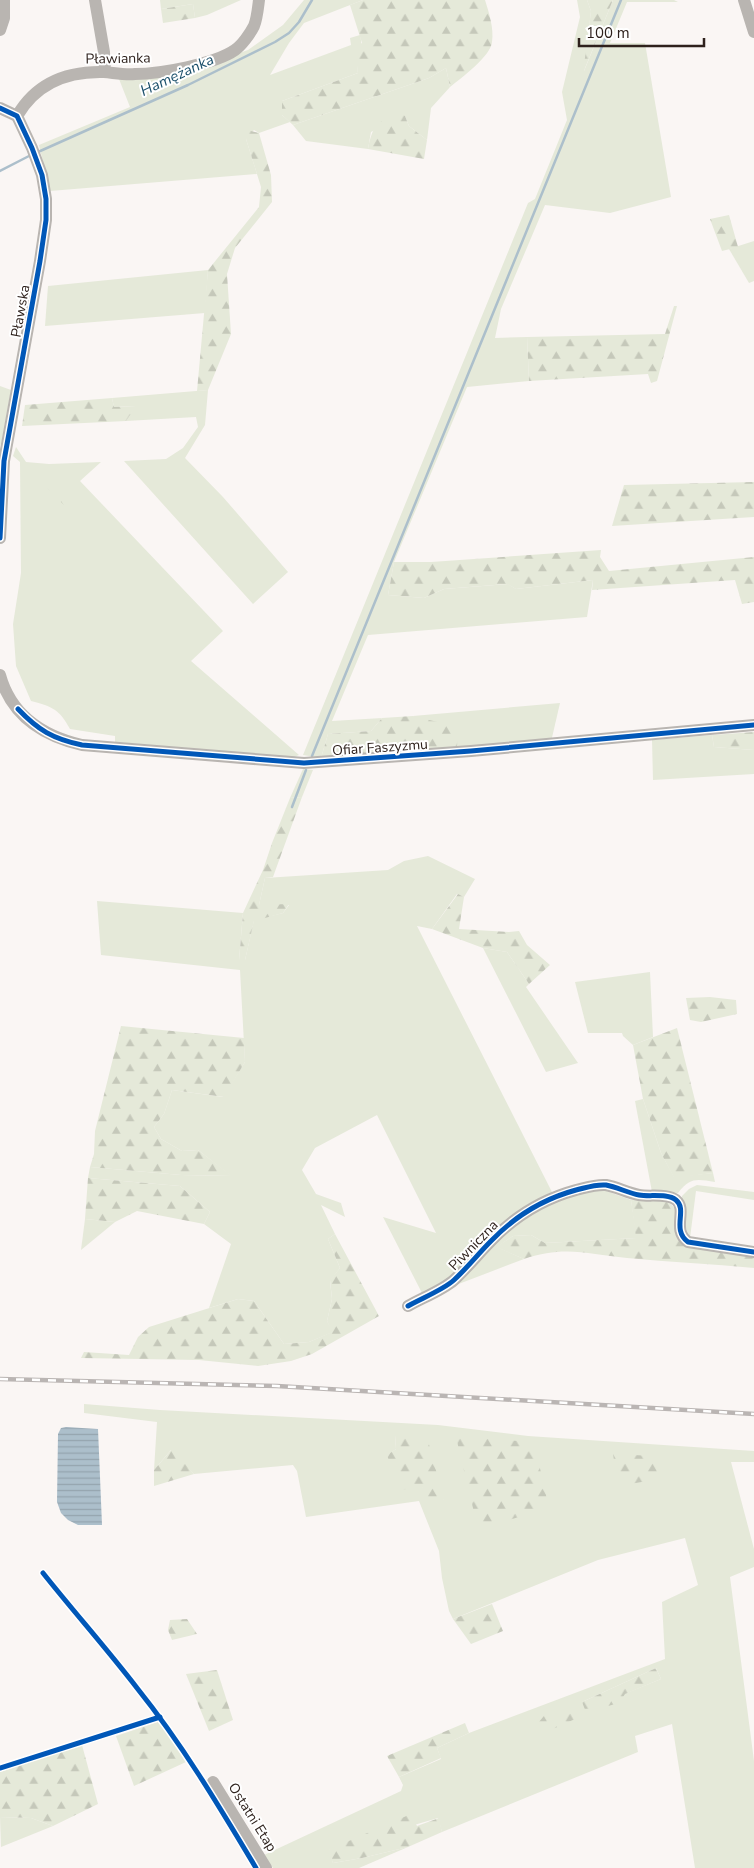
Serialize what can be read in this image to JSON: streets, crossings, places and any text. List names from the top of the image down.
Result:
{
  "streets": {
    "street": [
      "Pławianka",
      "Pławska",
      "Ofiar Faszyzmu",
      "Piwniczna",
      "Ostatni Etap"
    ]
  },
  "crossings": [
    ["Pławianka", "Pławska"]
  ],
  "water": ["Hamężanka"],
  "scale_bar": "100 m"
}
